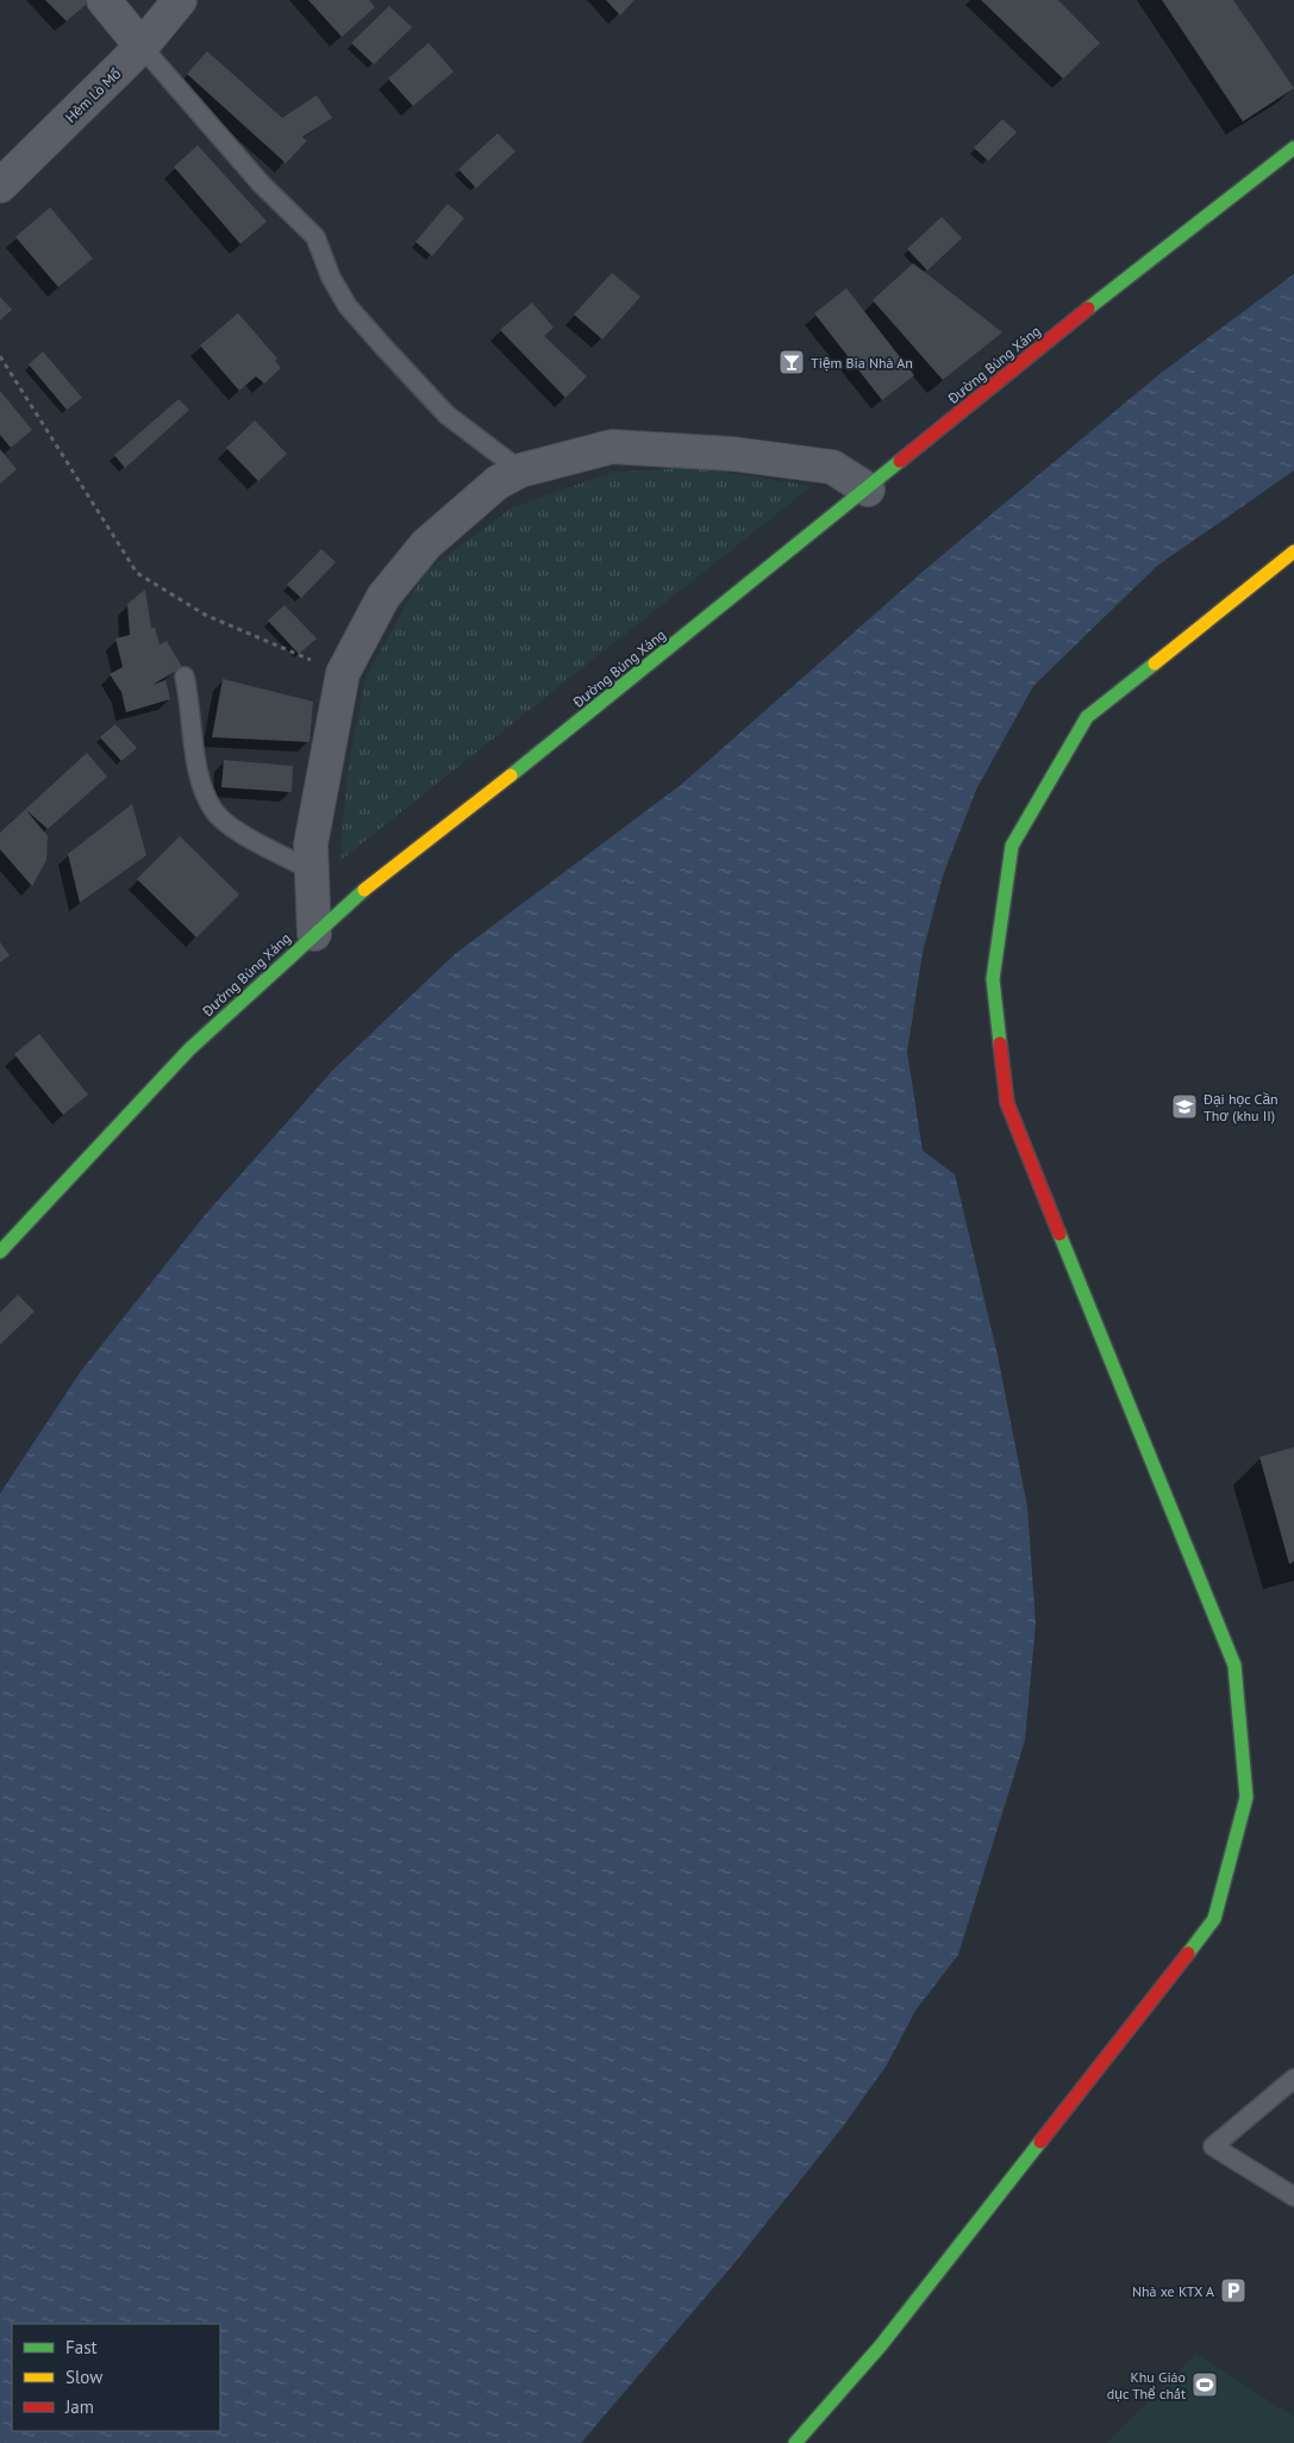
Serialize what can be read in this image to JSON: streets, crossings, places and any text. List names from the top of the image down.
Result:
{
  "streets": {
    "street": ["Hẻm Lò Mổ", "Đường Búng Xáng"]
  },
  "places": {
    "bar": ["Tiệm Bia Nhà An"],
    "school or university": ["Đại học Cần Thơ (khu II)"],
    "parking": ["Nhà xe KTX A"],
    "sports": ["Khu Giáo dục Thể chất"]
  },
  "legend": ["Fast", "Slow", "Jam"]
}
